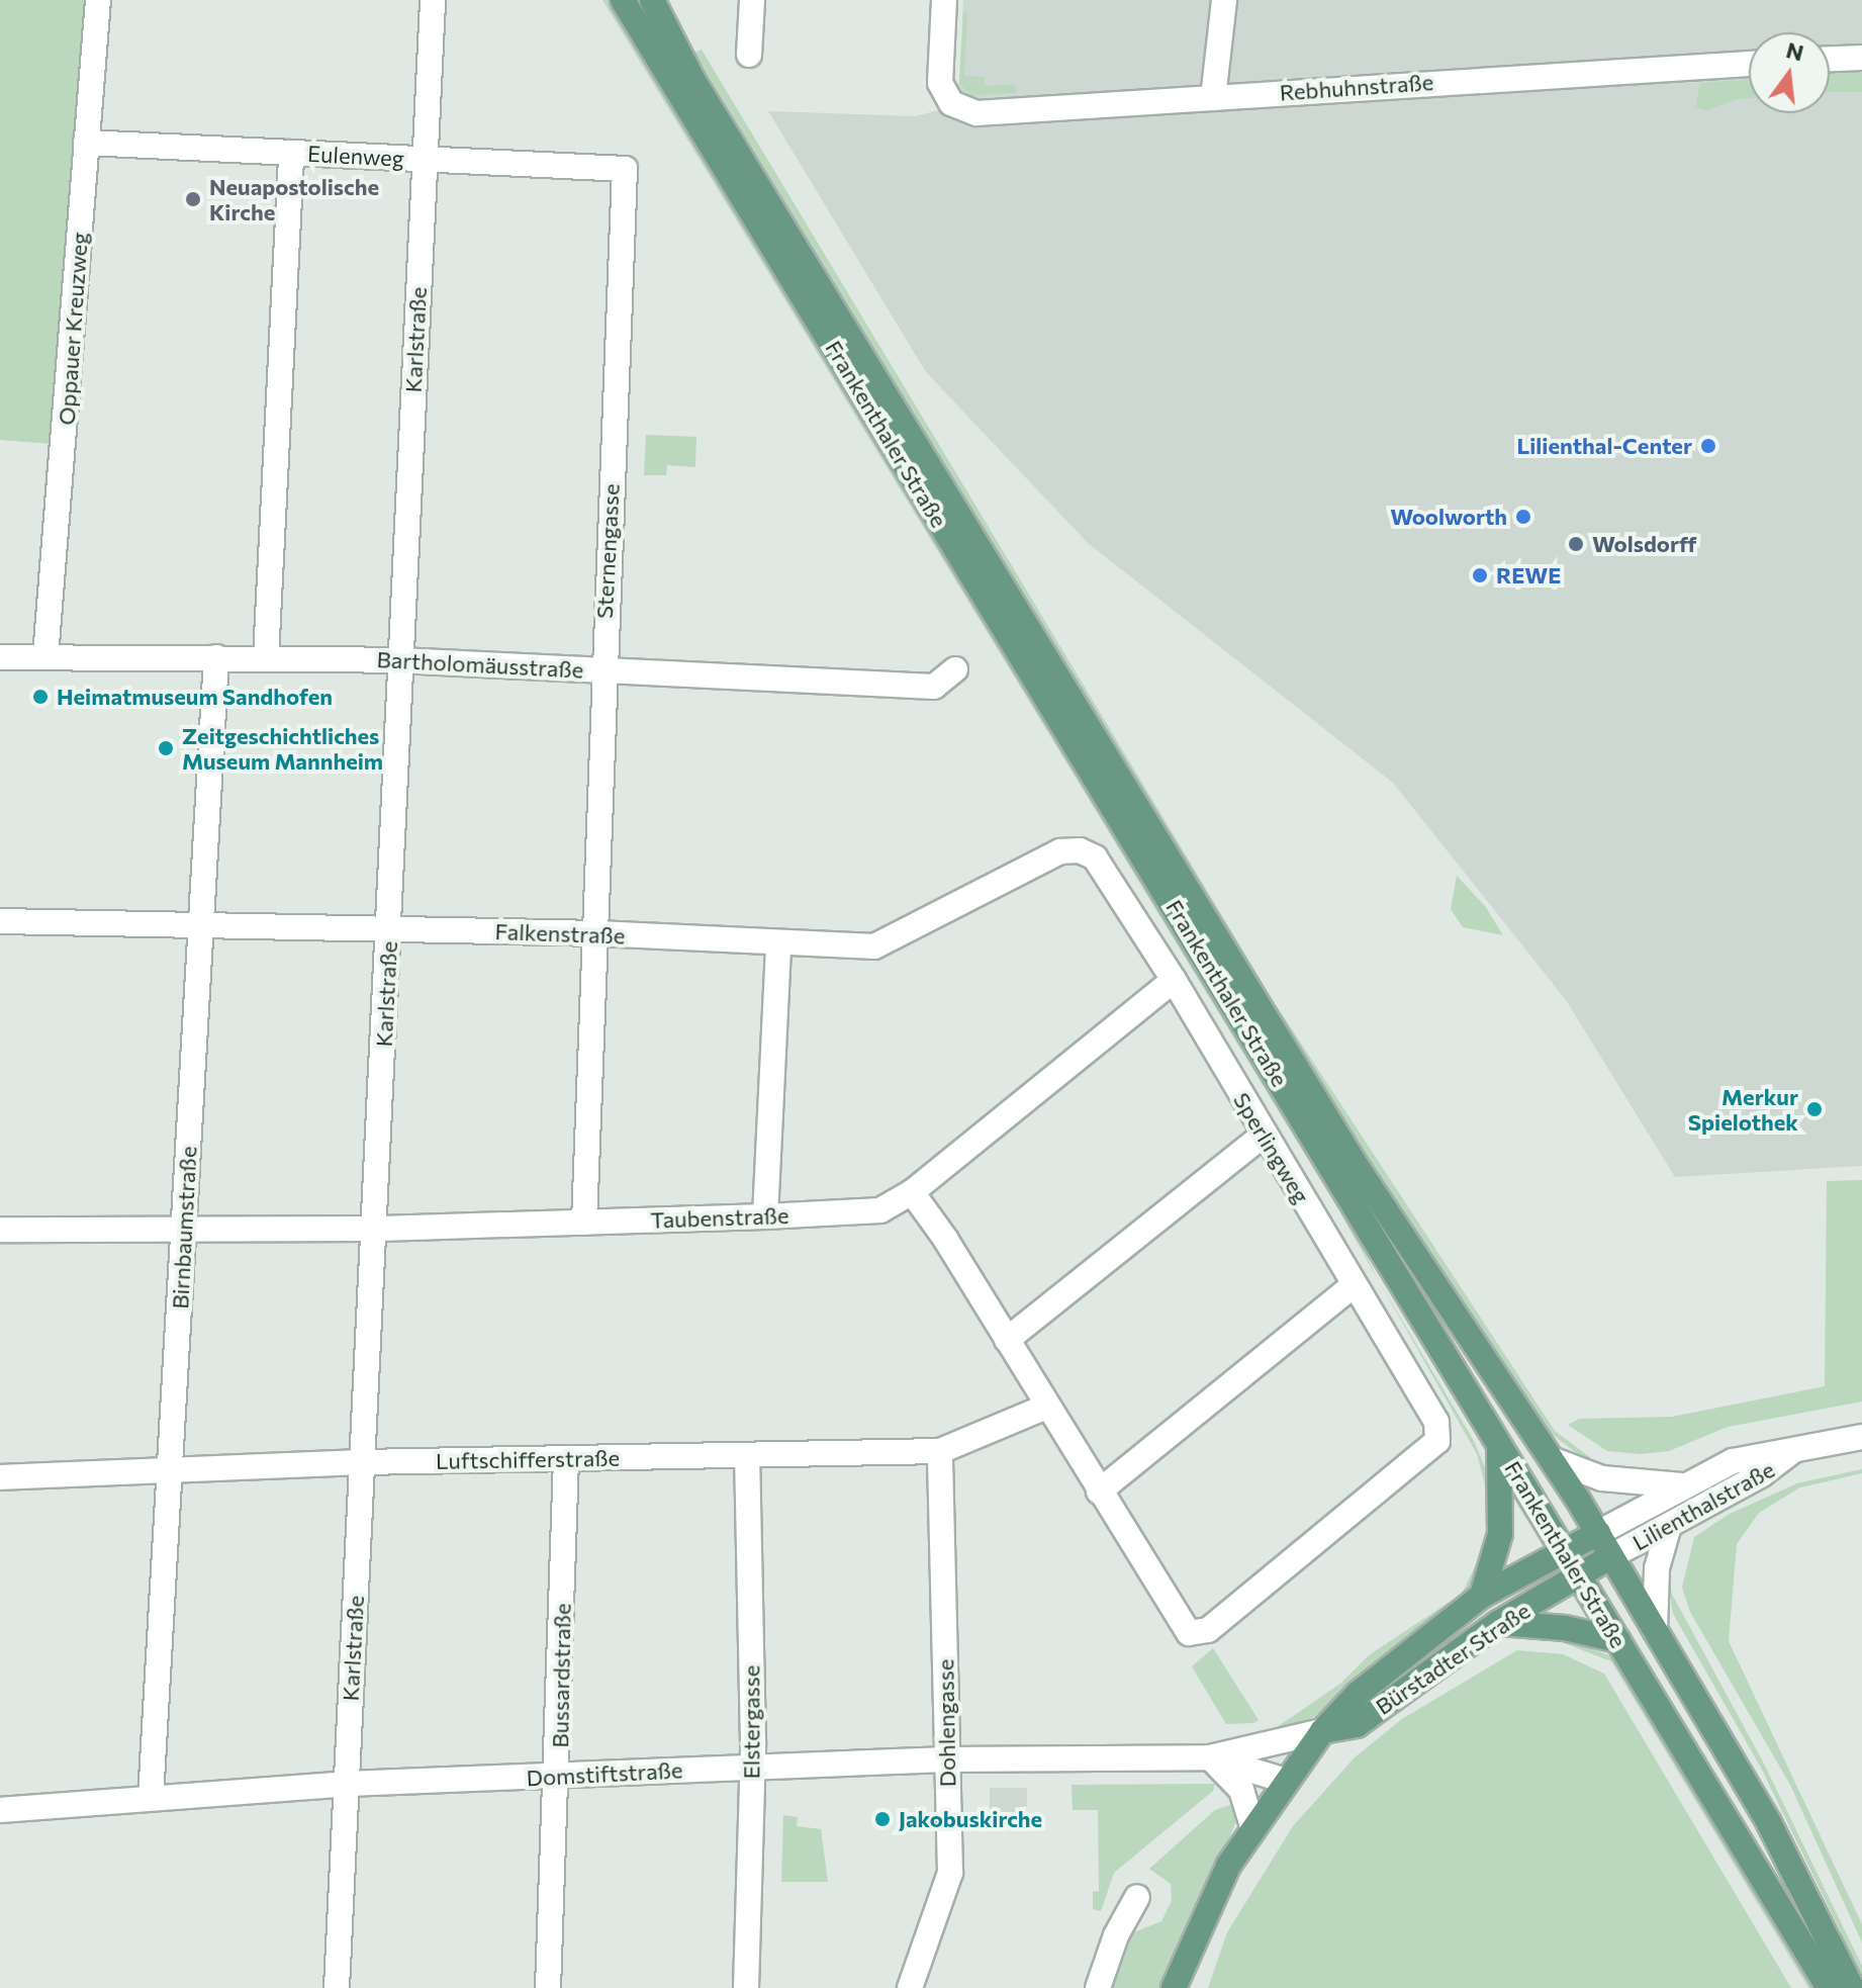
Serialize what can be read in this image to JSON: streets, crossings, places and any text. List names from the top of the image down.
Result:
{
  "streets": {
    "main road": ["Frankenthaler Straße", "Bürstadter Straße"],
    "street": [
      "Rebhuhnstraße",
      "Eulenweg",
      "Oppauer Kreuzweg",
      "Karlstraße",
      "Sternengasse",
      "Bartholomäusstraße",
      "Falkenstraße",
      "Sperlingweg",
      "Taubenstraße",
      "Birnbaumstraße",
      "Luftschifferstraße",
      "Lilienthalstraße",
      "Bussardstraße",
      "Elstergasse",
      "Dohlengasse",
      "Domstiftstraße"
    ]
  },
  "crossings": [
    ["Eulenweg", "Oppauer Kreuzweg"],
    ["Eulenweg", "Karlstraße"],
    ["Eulenweg", "Sternengasse"],
    ["Oppauer Kreuzweg", "Bartholomäusstraße"],
    ["Karlstraße", "Bartholomäusstraße"],
    ["Karlstraße", "Falkenstraße"],
    ["Karlstraße", "Taubenstraße"],
    ["Karlstraße", "Luftschifferstraße"],
    ["Karlstraße", "Domstiftstraße"],
    ["Frankenthaler Straße", "Lilienthalstraße"],
    ["Frankenthaler Straße", "Bürstadter Straße"],
    ["Sternengasse", "Bartholomäusstraße"],
    ["Sternengasse", "Falkenstraße"],
    ["Sternengasse", "Taubenstraße"],
    ["Bartholomäusstraße", "Birnbaumstraße"],
    ["Falkenstraße", "Sperlingweg"],
    ["Falkenstraße", "Birnbaumstraße"],
    ["Sperlingweg", "Taubenstraße"],
    ["Taubenstraße", "Birnbaumstraße"],
    ["Birnbaumstraße", "Luftschifferstraße"],
    ["Birnbaumstraße", "Domstiftstraße"],
    ["Luftschifferstraße", "Bussardstraße"],
    ["Luftschifferstraße", "Elstergasse"],
    ["Luftschifferstraße", "Dohlengasse"],
    ["Lilienthalstraße", "Bürstadter Straße"],
    ["Bussardstraße", "Domstiftstraße"],
    ["Elstergasse", "Domstiftstraße"],
    ["Dohlengasse", "Domstiftstraße"]
  ],
  "places": [
    "Neuapostolische Kirche",
    "Lilienthal-Center",
    "Woolworth",
    "Wolsdorff",
    "REWE",
    "Heimatmuseum Sandhofen",
    "Zeitgeschichtliches Museum Mannheim",
    "Merkur Spielothek",
    "Jakobuskirche"
  ],
  "north": "top"
}
